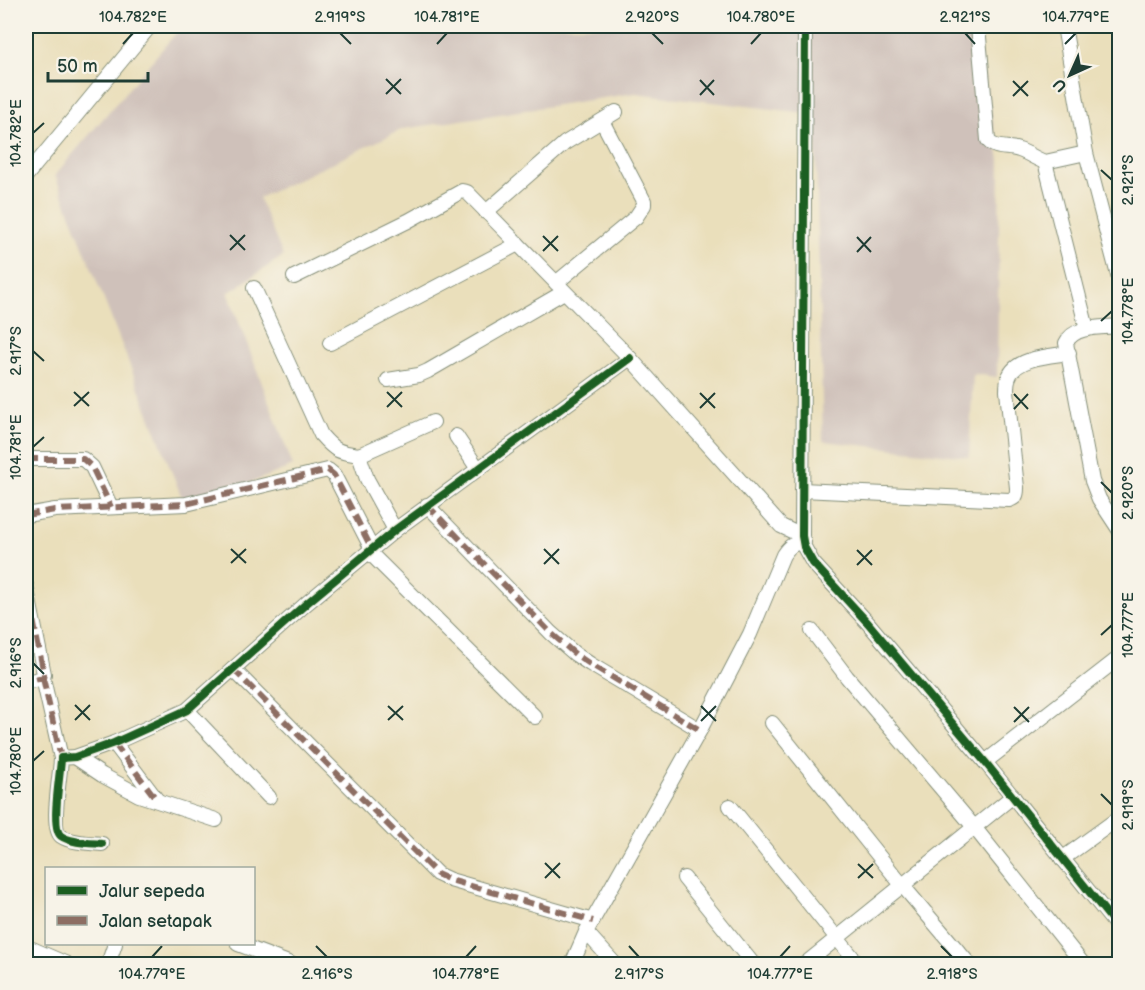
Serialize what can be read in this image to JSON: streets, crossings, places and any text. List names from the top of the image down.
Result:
{
  "legend": ["Jalur sepeda", "Jalan setapak"],
  "scale_bar": "50 m",
  "north": "bottom left",
  "coordinates": [
    "104.782°E",
    "2.919°S",
    "104.781°E",
    "2.920°S",
    "104.780°E",
    "2.921°S",
    "104.779°E",
    "104.778°E",
    "2.917°S",
    "104.777°E",
    "2.916°S",
    "2.918°S"
  ]
}
